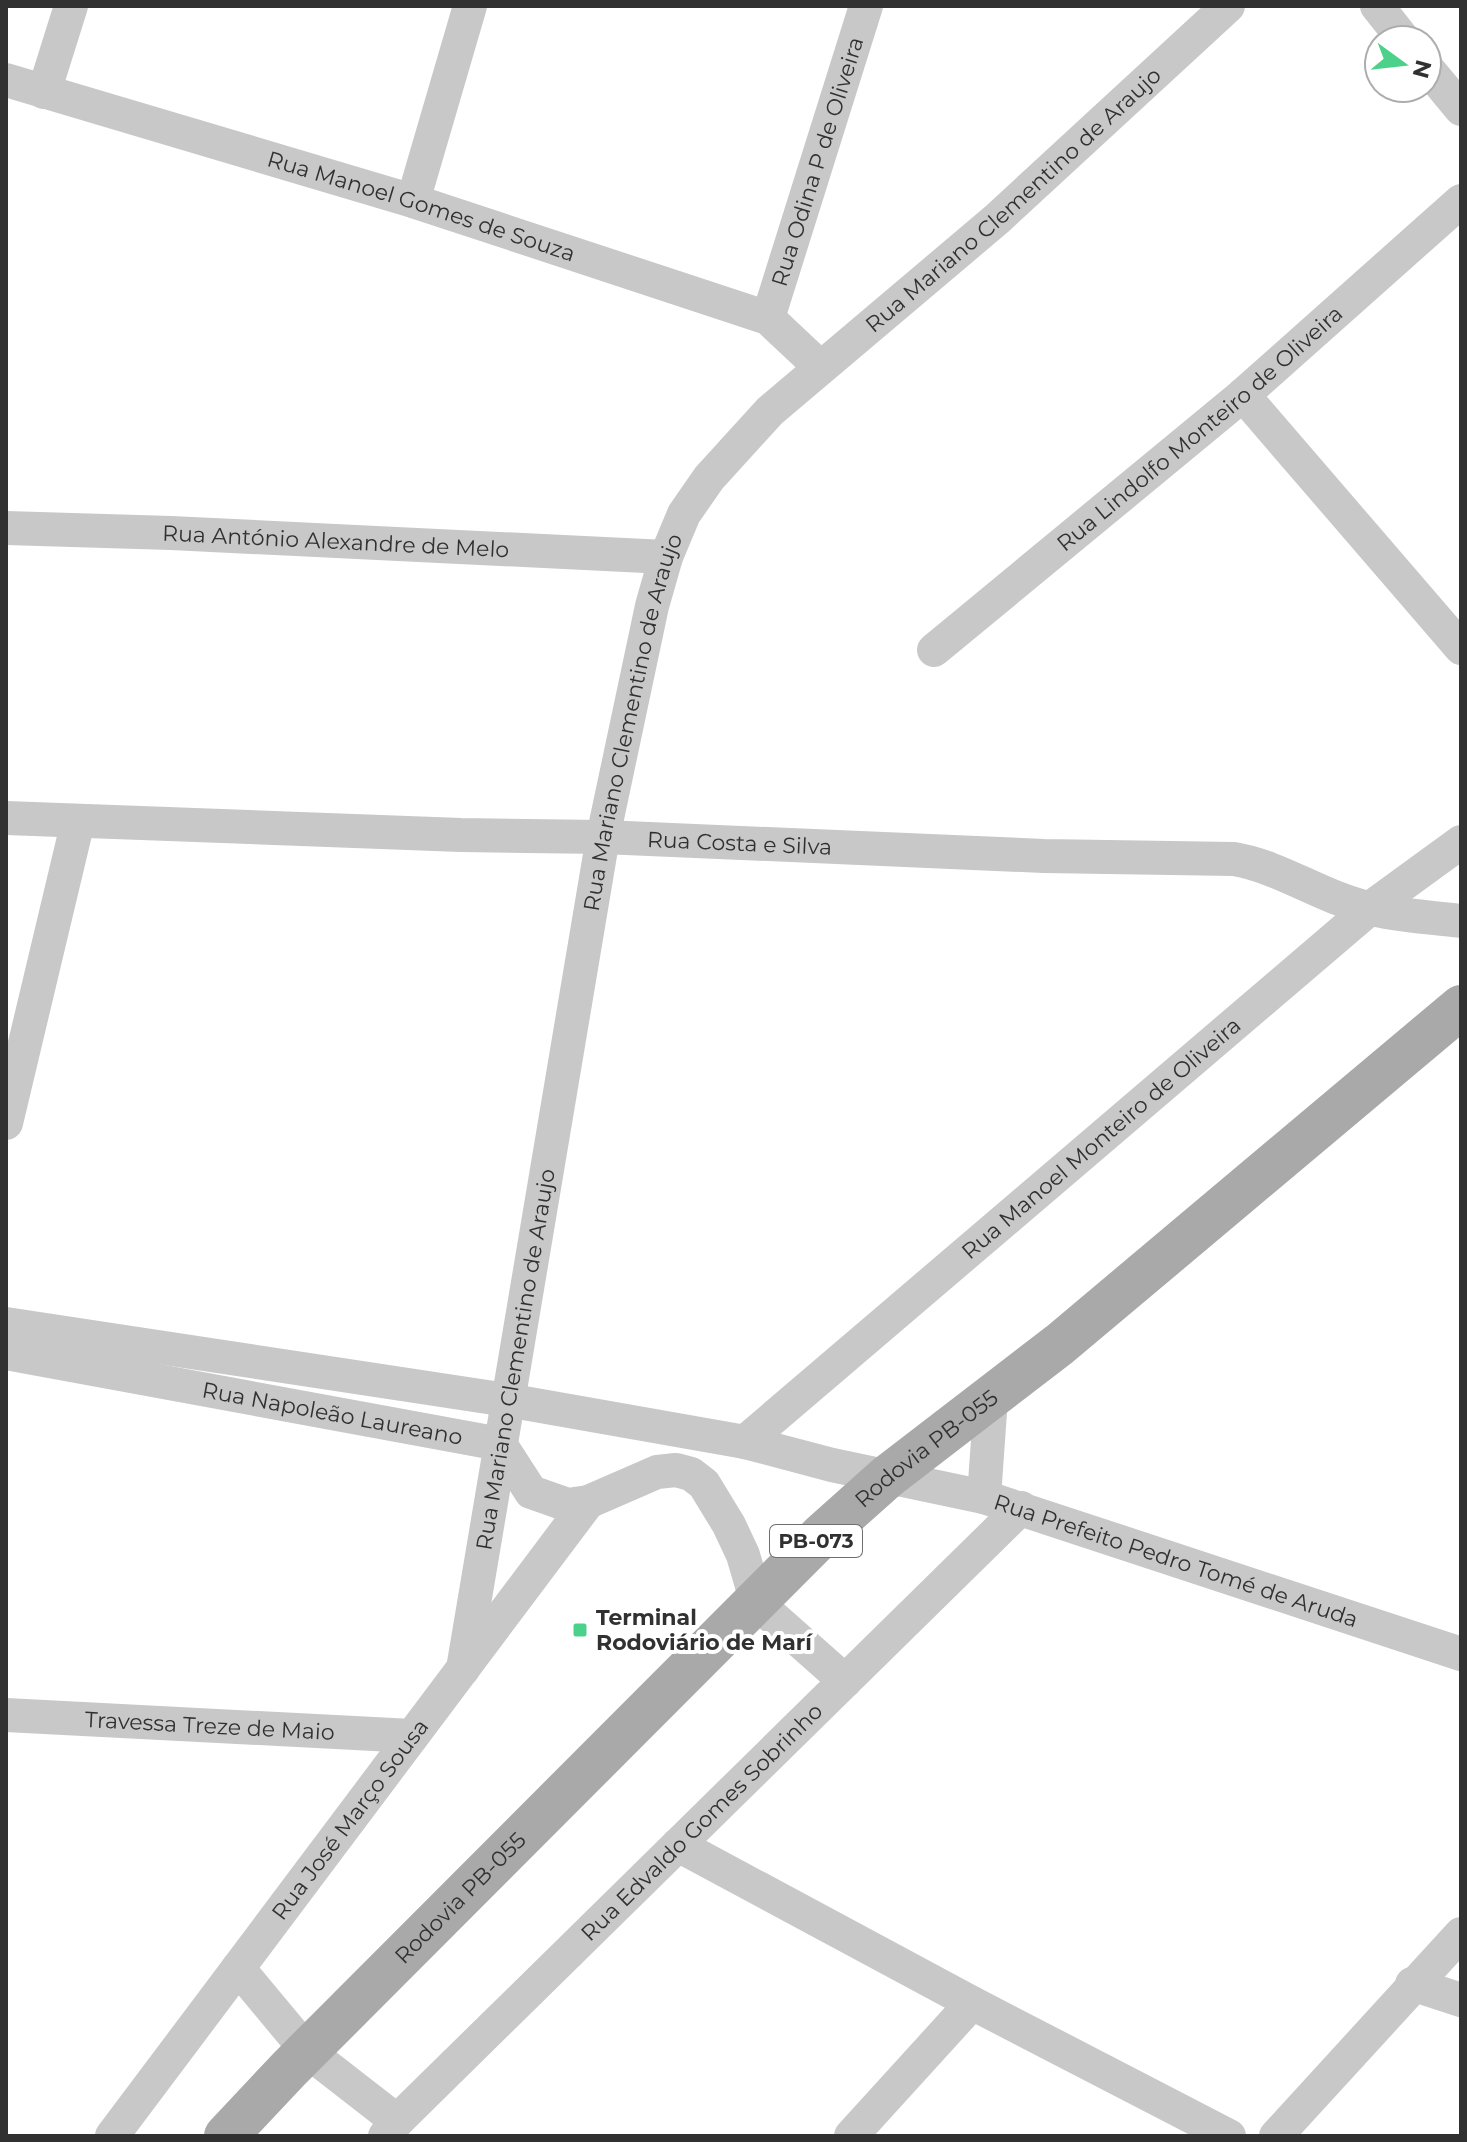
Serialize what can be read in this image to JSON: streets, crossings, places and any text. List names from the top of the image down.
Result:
{
  "streets": {
    "main road": ["Rodovia PB-055", "PB-073"],
    "street": [
      "Rua Odina P de Oliveira",
      "Rua Mariano Clementino de Araujo",
      "Rua Manoel Gomes de Souza",
      "Rua Lindolfo Monteiro de Oliveira",
      "Rua António Alexandre de Melo",
      "Rua Costa e Silva",
      "Rua Manoel Monteiro de Oliveira",
      "Rua Napoleão Laureano",
      "Rua Prefeito Pedro Tomé de Aruda",
      "Travessa Treze de Maio",
      "Rua José Março Sousa",
      "Rua Edvaldo Gomes Sobrinho"
    ]
  },
  "crossings": [
    ["Rua Odina P de Oliveira", "Rua Manoel Gomes de Souza"],
    ["Rua Mariano Clementino de Araujo", "Rua Manoel Gomes de Souza"],
    ["Rua Mariano Clementino de Araujo", "Rua António Alexandre de Melo"],
    ["Rua Mariano Clementino de Araujo", "Rua Costa e Silva"],
    ["Rua Mariano Clementino de Araujo", "Rua Napoleão Laureano"],
    ["Rua Mariano Clementino de Araujo", "Rua José Março Sousa"],
    ["Rua Costa e Silva", "Rua Manoel Monteiro de Oliveira"],
    ["Rua Manoel Monteiro de Oliveira", "Rua Napoleão Laureano"],
    ["Rua Napoleão Laureano", "Rodovia PB-055"],
    ["Rua Napoleão Laureano", "Rua Prefeito Pedro Tomé de Aruda"],
    ["Rodovia PB-055", "Rua Prefeito Pedro Tomé de Aruda"],
    ["Rua Prefeito Pedro Tomé de Aruda", "Rua Edvaldo Gomes Sobrinho"],
    ["Travessa Treze de Maio", "Rua José Março Sousa"]
  ],
  "places": {
    "transit": ["Terminal Rodoviário de Marí"]
  },
  "north": "right"
}
